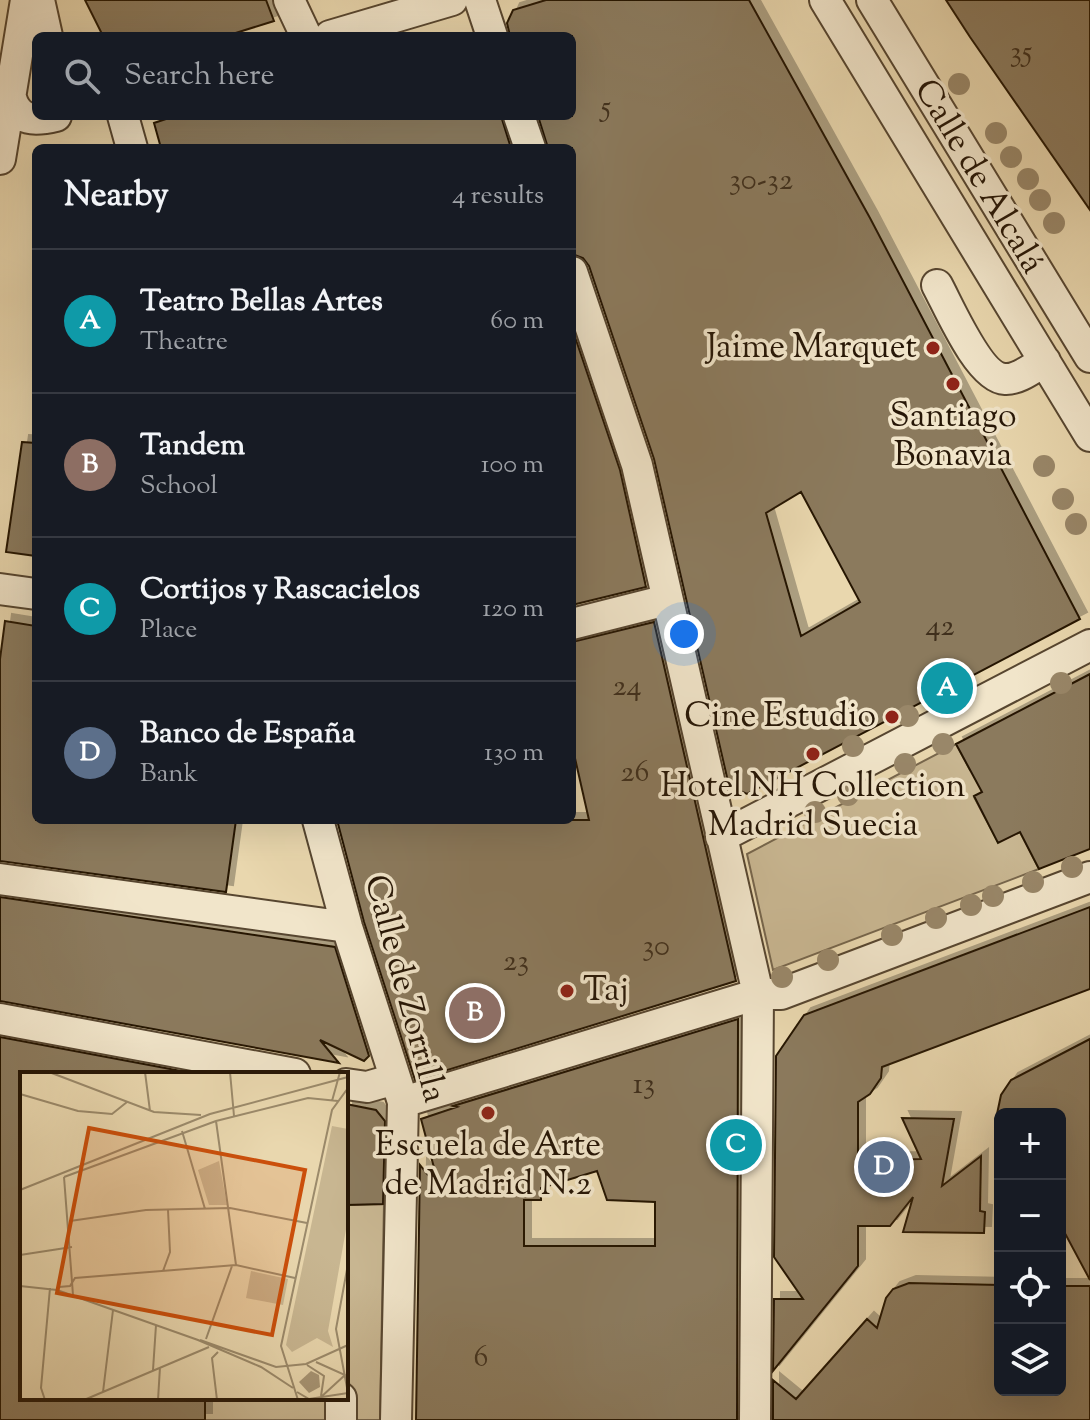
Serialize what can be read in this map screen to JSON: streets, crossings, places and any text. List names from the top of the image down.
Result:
{
  "streets": {
    "street": ["Calle de Alcalá", "Calle de Zorrilla"]
  },
  "places": [
    "Jaime Marquet",
    "Santiago Bonavia",
    "Cine Estudio",
    "Hotel NH Collection Madrid Suecia",
    "Taj",
    "Escuela de Arte de Madrid N.2"
  ],
  "house_numbers": [
    "35",
    "5",
    "30-32",
    "42",
    "24",
    "26",
    "30",
    "23",
    "13",
    "6"
  ],
  "page": {
    "search": "Search here",
    "heading": ["Nearby", "4 results"],
    "list": [
      {
        "mark": "A",
        "name": "Teatro Bellas Artes",
        "note": "Theatre",
        "value": "60 m"
      },
      {
        "mark": "B",
        "name": "Tandem",
        "note": "School",
        "value": "100 m"
      },
      {
        "mark": "C",
        "name": "Cortijos y Rascacielos",
        "note": "Place",
        "value": "120 m"
      },
      {
        "mark": "D",
        "name": "Banco de España",
        "note": "Bank",
        "value": "130 m"
      }
    ],
    "pins": [
      "A",
      "B",
      "C",
      "D"
    ],
    "map_buttons": ["+", "−"]
  }
}
